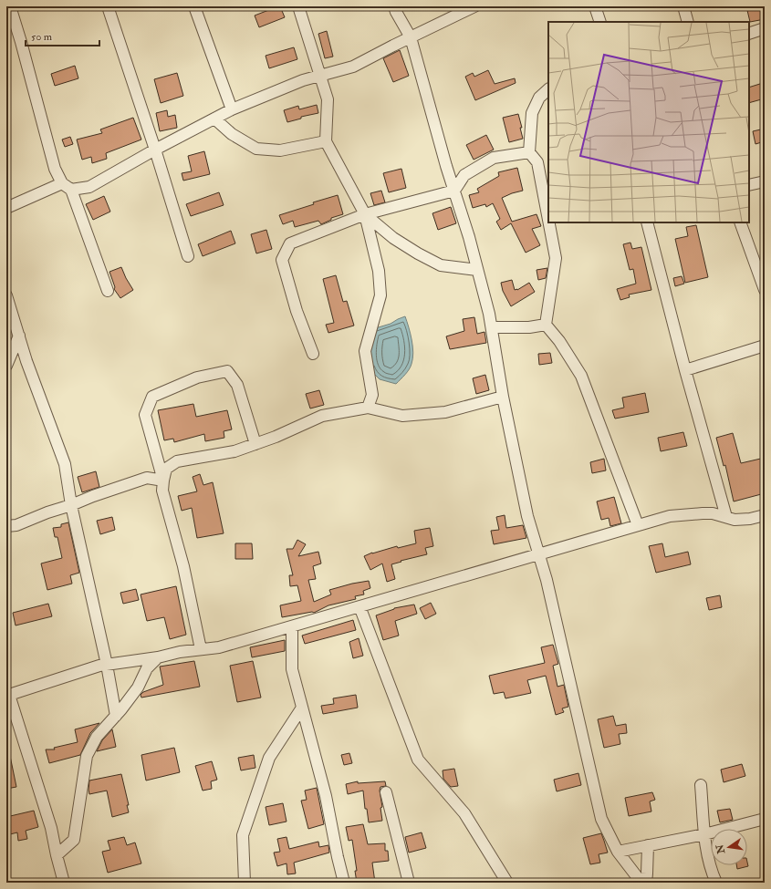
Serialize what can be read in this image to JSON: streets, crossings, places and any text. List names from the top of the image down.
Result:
{
  "scale_bar": "50 m",
  "north": "left"
}
